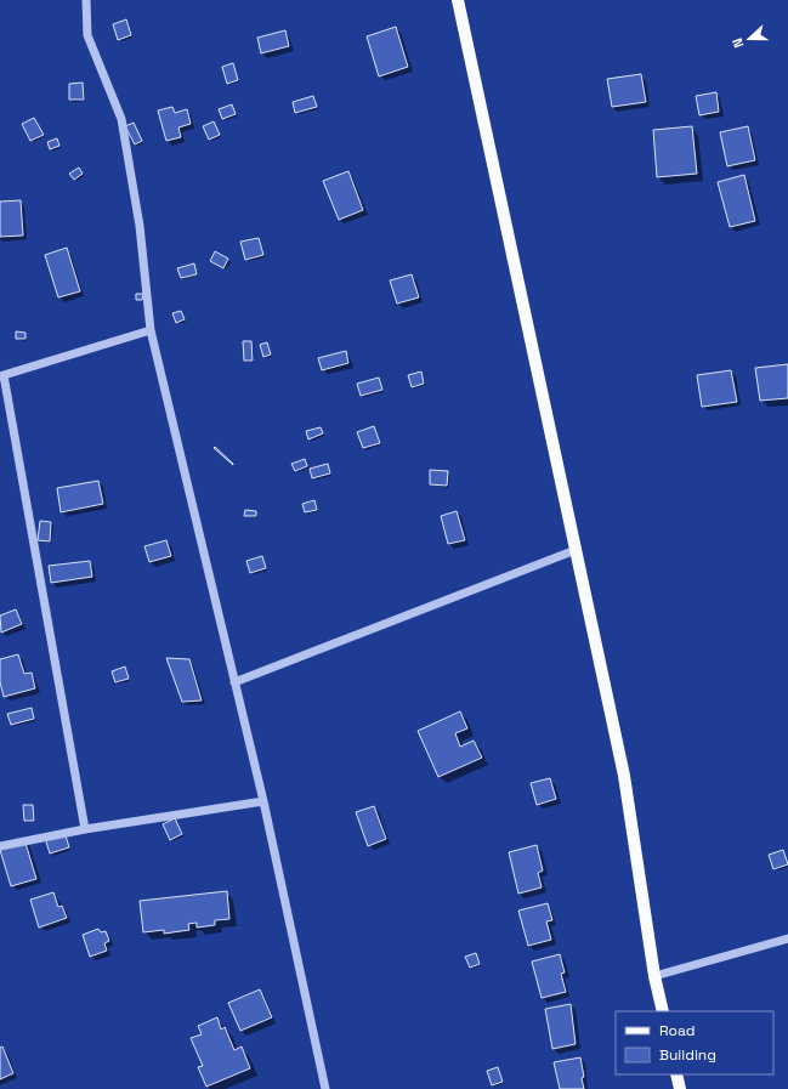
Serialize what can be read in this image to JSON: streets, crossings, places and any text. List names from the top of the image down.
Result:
{
  "legend": ["Road", "Building"],
  "north": "left"
}
